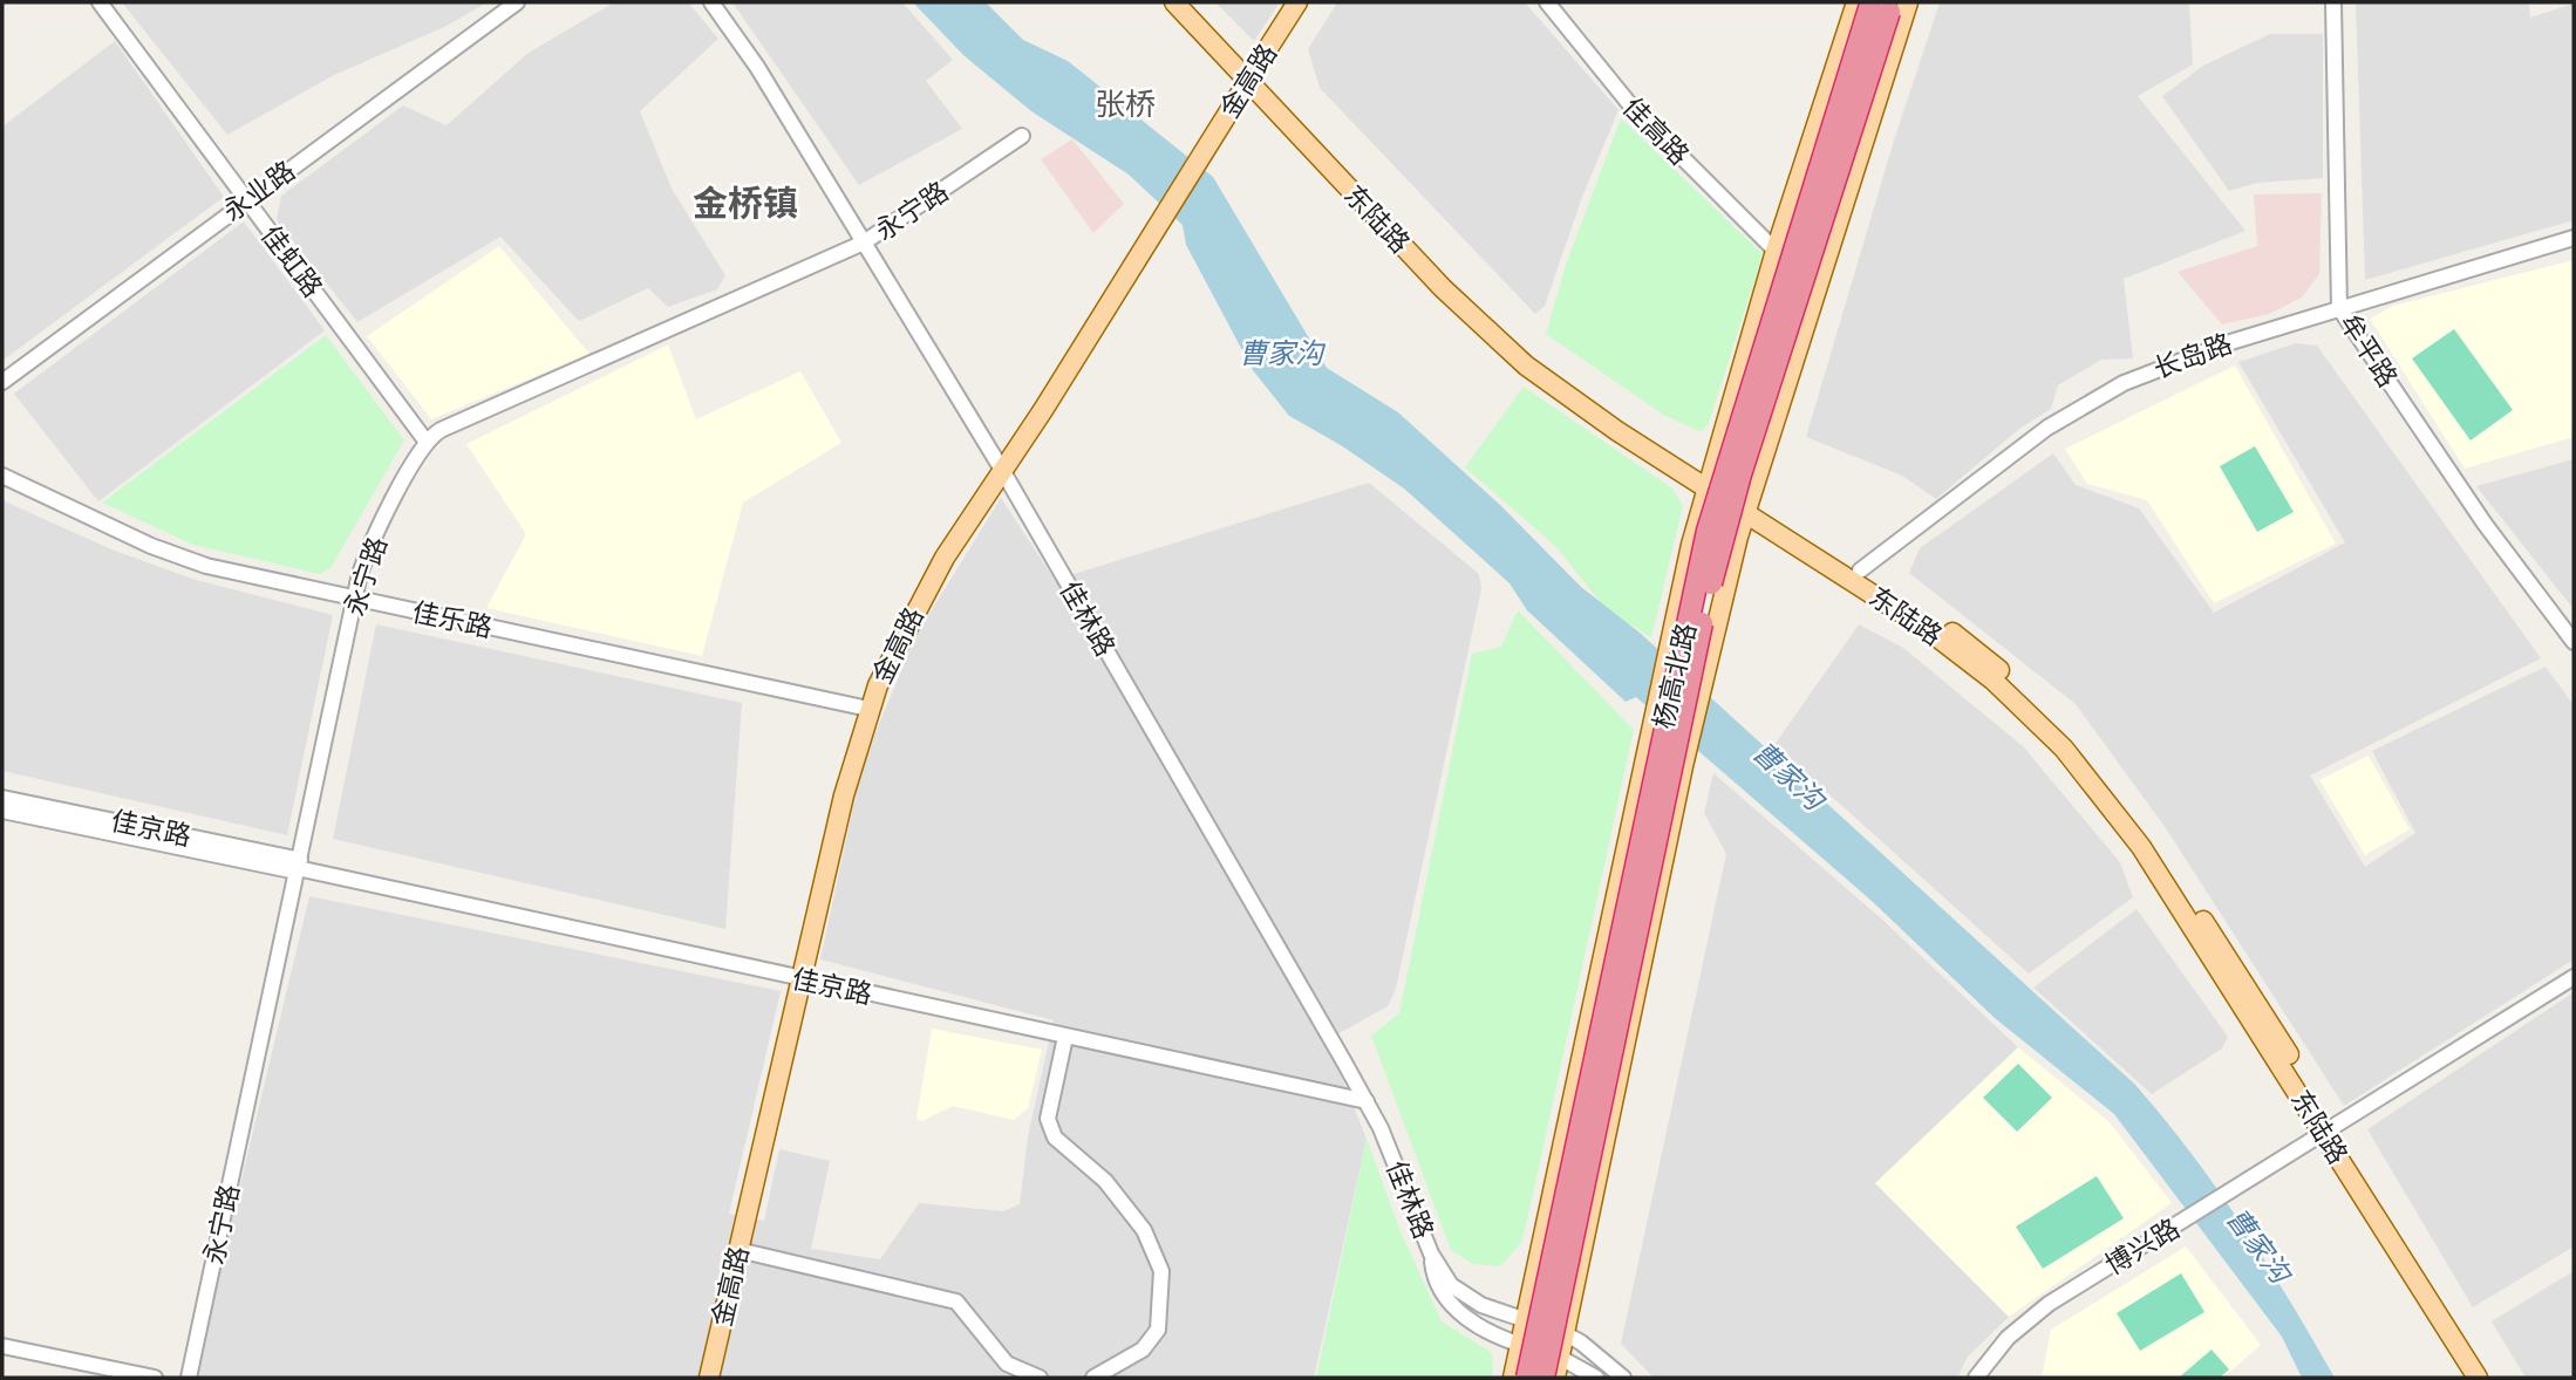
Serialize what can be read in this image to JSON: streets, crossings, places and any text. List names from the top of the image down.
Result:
{
  "streets": {
    "highway": ["杨高北路"],
    "main road": ["金高路", "东陆路"],
    "street": [
      "佳高路",
      "永业路",
      "永宁路",
      "佳虹路",
      "牟平路",
      "长岛路",
      "佳林路",
      "佳乐路",
      "佳京路",
      "博兴路"
    ]
  },
  "crossings": [
    ["金高路", "东陆路"],
    ["金高路", "佳林路"],
    ["金高路", "佳乐路"],
    ["金高路", "佳京路"],
    ["佳高路", "杨高北路"],
    ["永业路", "佳虹路"],
    ["永宁路", "佳虹路"],
    ["永宁路", "佳林路"],
    ["永宁路", "佳乐路"],
    ["永宁路", "佳京路"],
    ["东陆路", "长岛路"],
    ["东陆路", "杨高北路"],
    ["东陆路", "博兴路"],
    ["牟平路", "长岛路"],
    ["佳林路", "杨高北路"],
    ["佳林路", "佳京路"]
  ],
  "districts": ["张桥", "金桥镇"],
  "water": ["曹家沟"]
}
